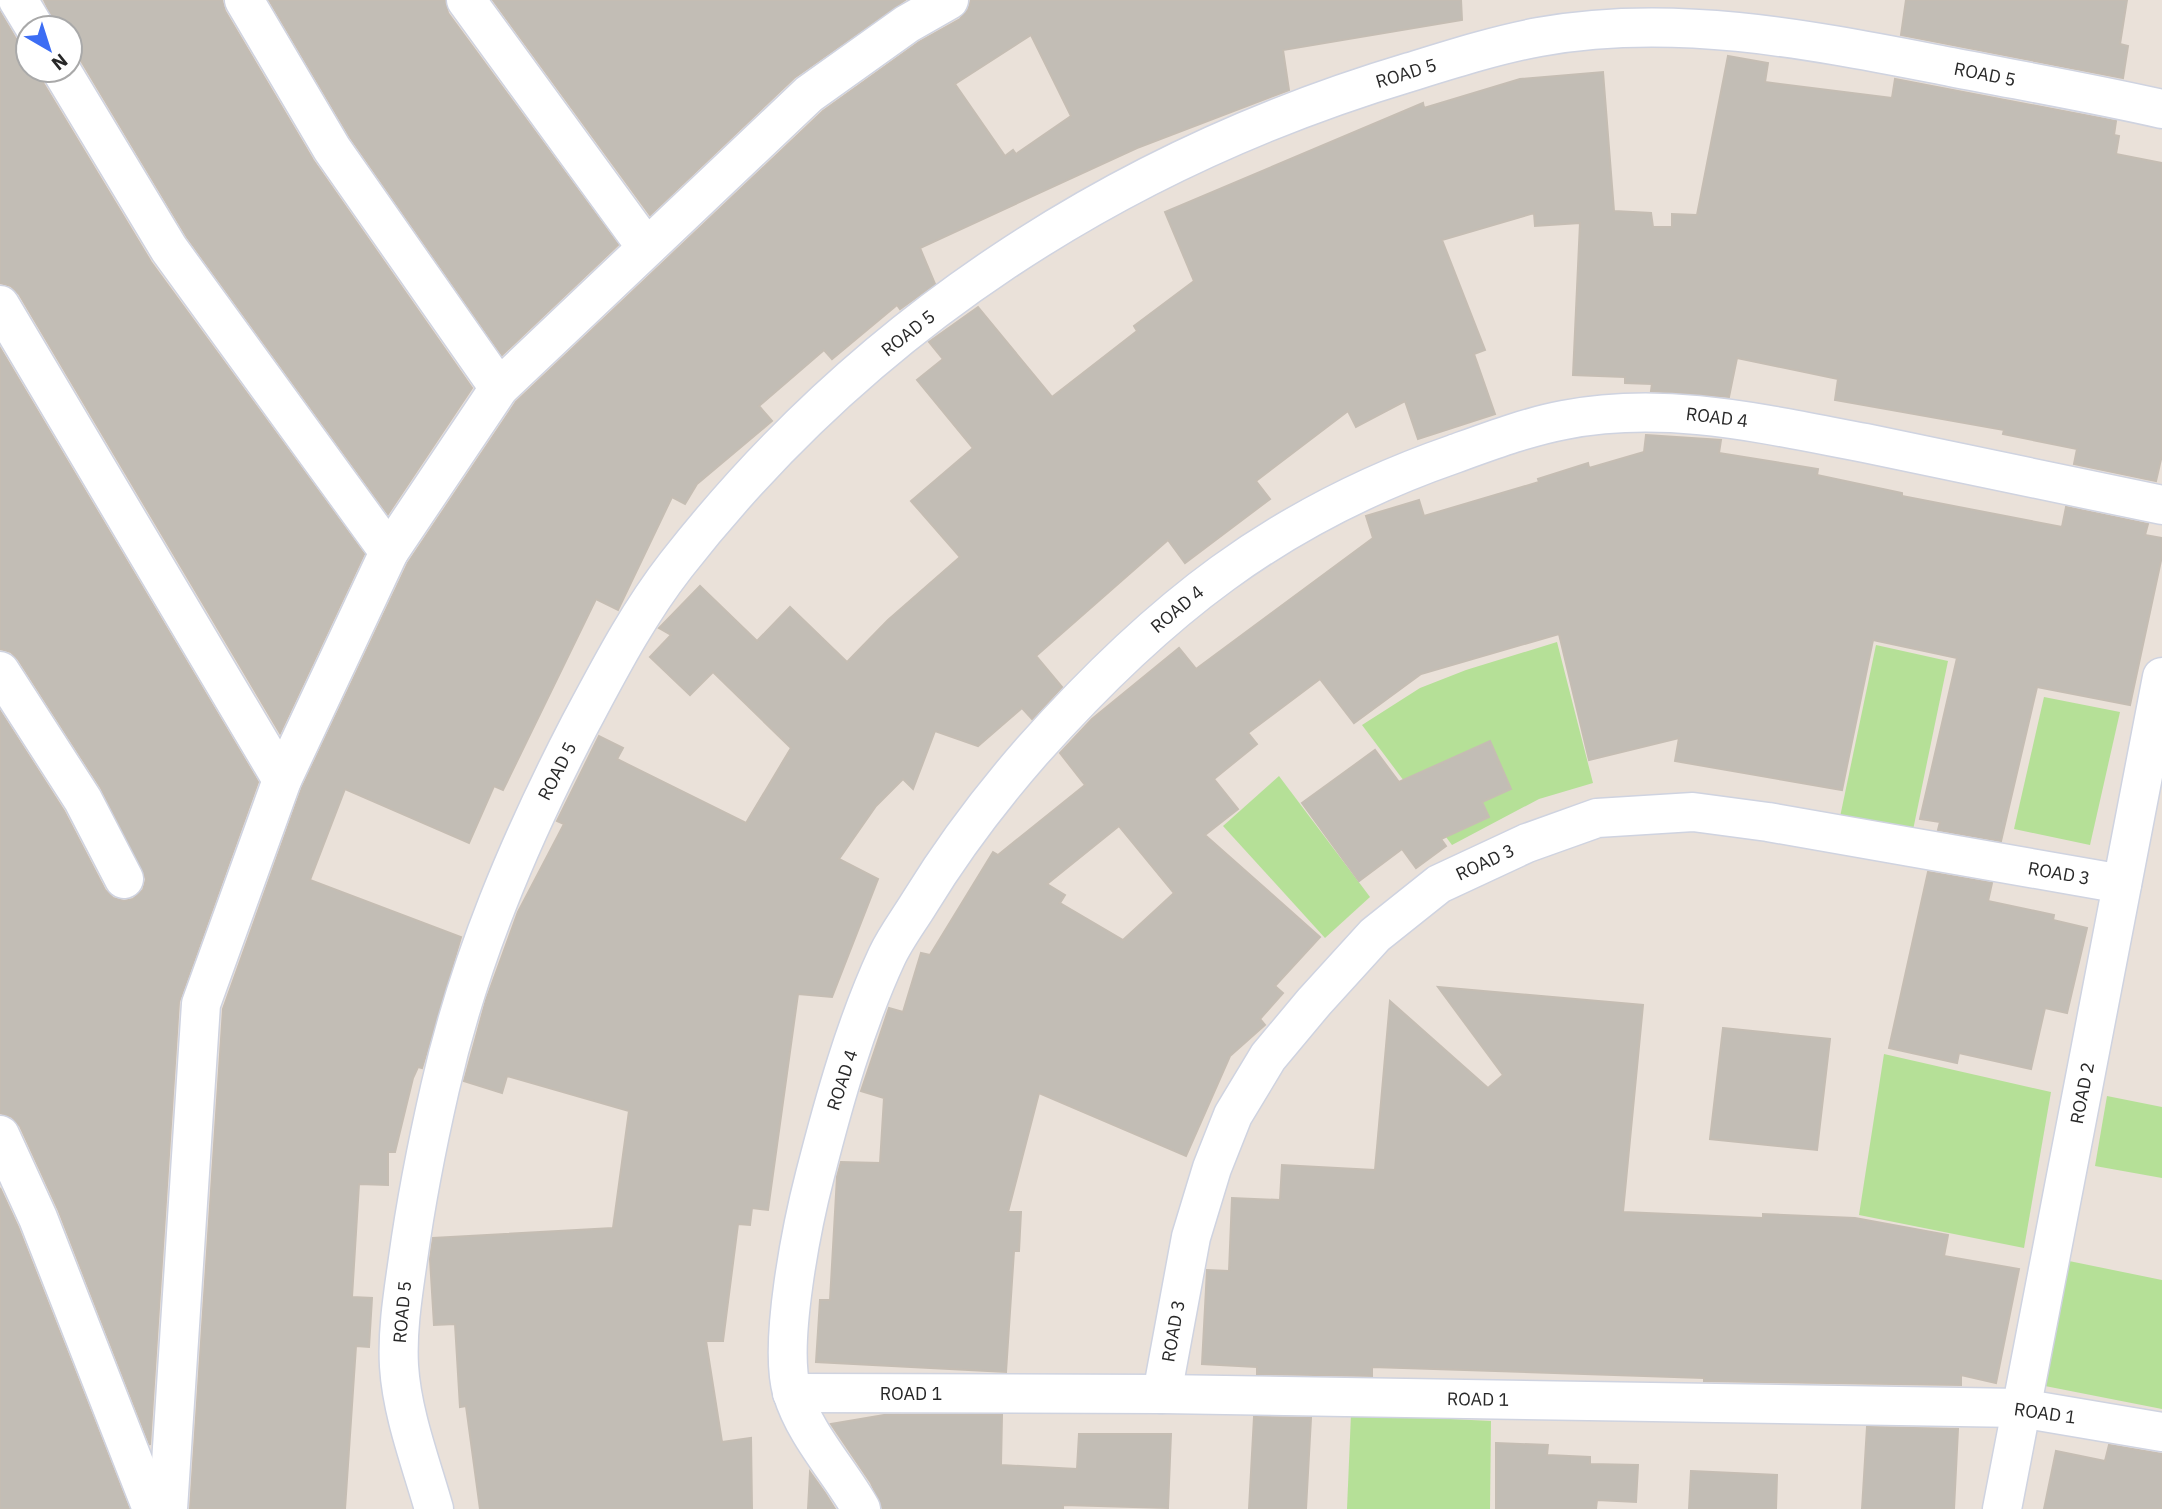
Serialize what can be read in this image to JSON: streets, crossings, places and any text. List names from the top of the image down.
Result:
{
  "streets": {
    "street": [
      "ROAD 5",
      "ROAD 4",
      "ROAD 3",
      "ROAD 2",
      "ROAD 1"
    ]
  },
  "crossings": [
    ["ROAD 4", "ROAD 1"],
    ["ROAD 3", "ROAD 2"],
    ["ROAD 3", "ROAD 1"],
    ["ROAD 2", "ROAD 1"]
  ],
  "north": "bottom right"
}
